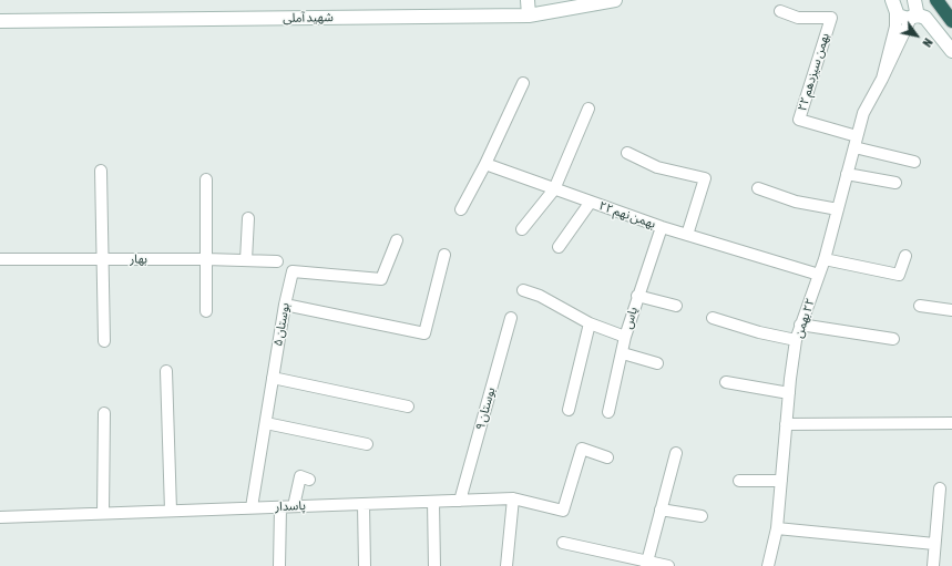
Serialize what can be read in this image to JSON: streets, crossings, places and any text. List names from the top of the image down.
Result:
{
  "streets": {
    "main road": ["شهید آملی"],
    "street": [
      "۲۲ بهمن سیزدهم",
      "۲۲ بهمن نهم",
      "بهار",
      "یاس",
      "٢٢ بهمن",
      "بوستان ۵",
      "بوستان ۹",
      "پاسدار"
    ]
  },
  "crossings": [
    ["۲۲ بهمن سیزدهم", "٢٢ بهمن"],
    ["۲۲ بهمن نهم", "یاس"],
    ["۲۲ بهمن نهم", "٢٢ بهمن"],
    ["بوستان ۵", "پاسدار"],
    ["بوستان ۹", "پاسدار"]
  ],
  "north": "bottom right"
}
